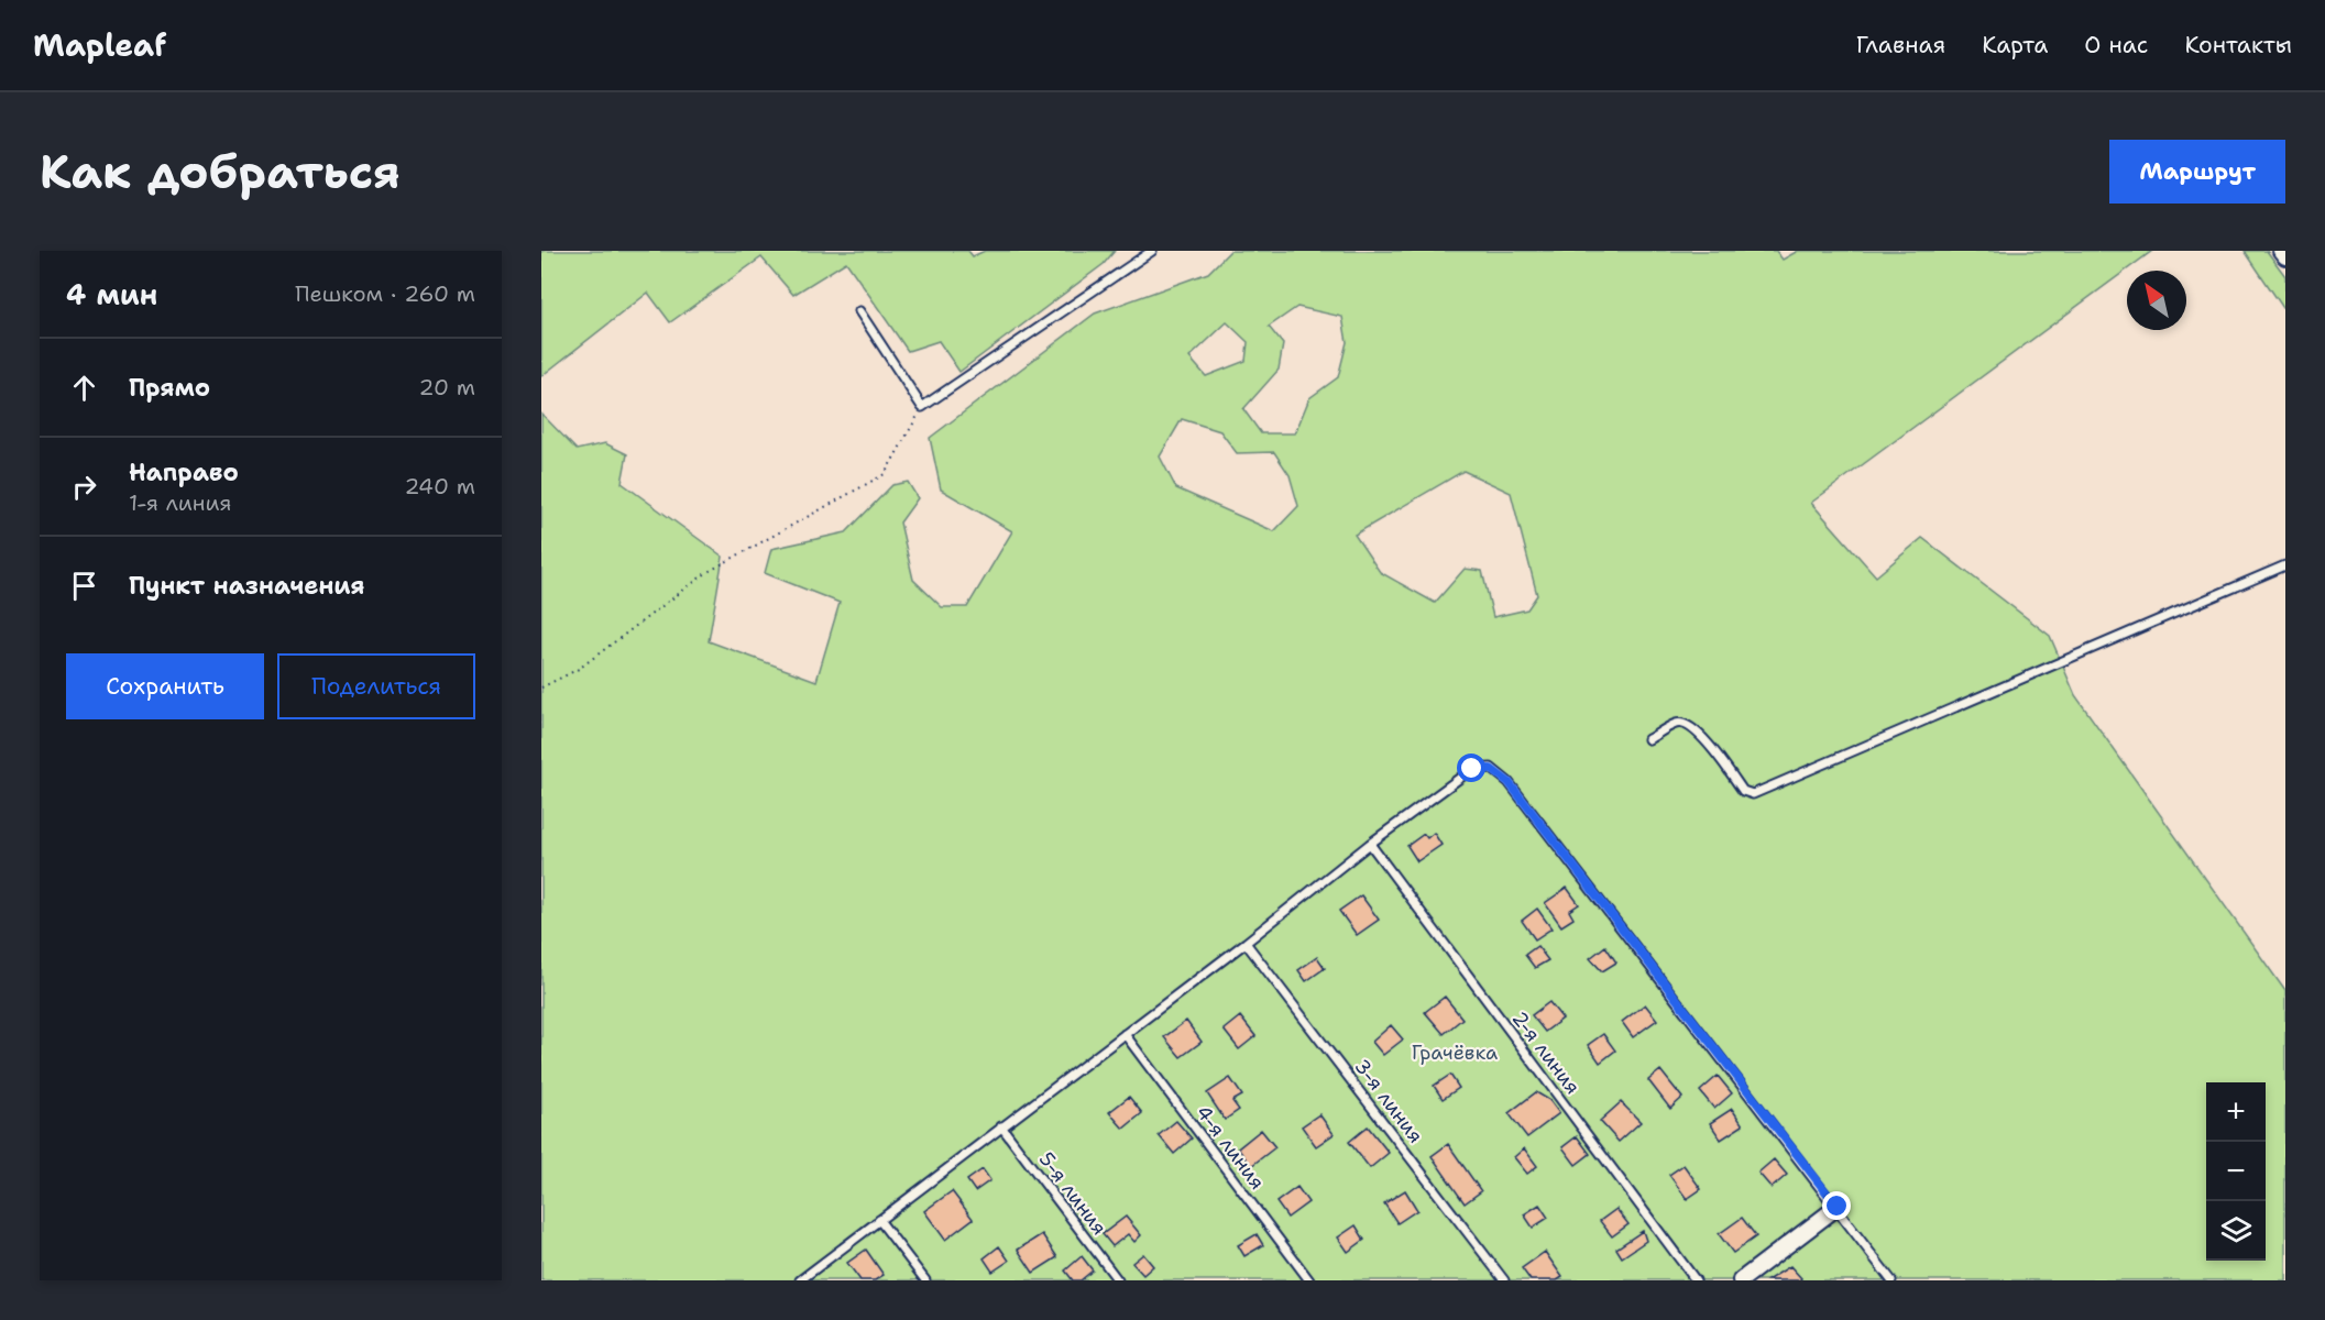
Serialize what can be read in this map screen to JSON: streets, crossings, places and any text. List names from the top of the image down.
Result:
{
  "streets": {
    "lane": [
      "2-я линия",
      "3-я линия",
      "4-я линия",
      "5-я линия"
    ]
  },
  "parks": ["Грачёвка"],
  "north": "top left",
  "page": {
    "header": "Mapleaf",
    "nav": [
      "Главная",
      "Карта",
      "О нас",
      "Контакты"
    ],
    "buttons": [
      "Маршрут",
      ["Сохранить", "Поделиться"]
    ],
    "title": "Как добраться",
    "heading": ["4 мин", "Пешком · 260 m"],
    "list": [
      ["Прямо", "20 m"],
      ["Направо", "1-я линия", "240 m"],
      "Пункт назначения"
    ],
    "map_buttons": ["+", "−"]
  }
}
